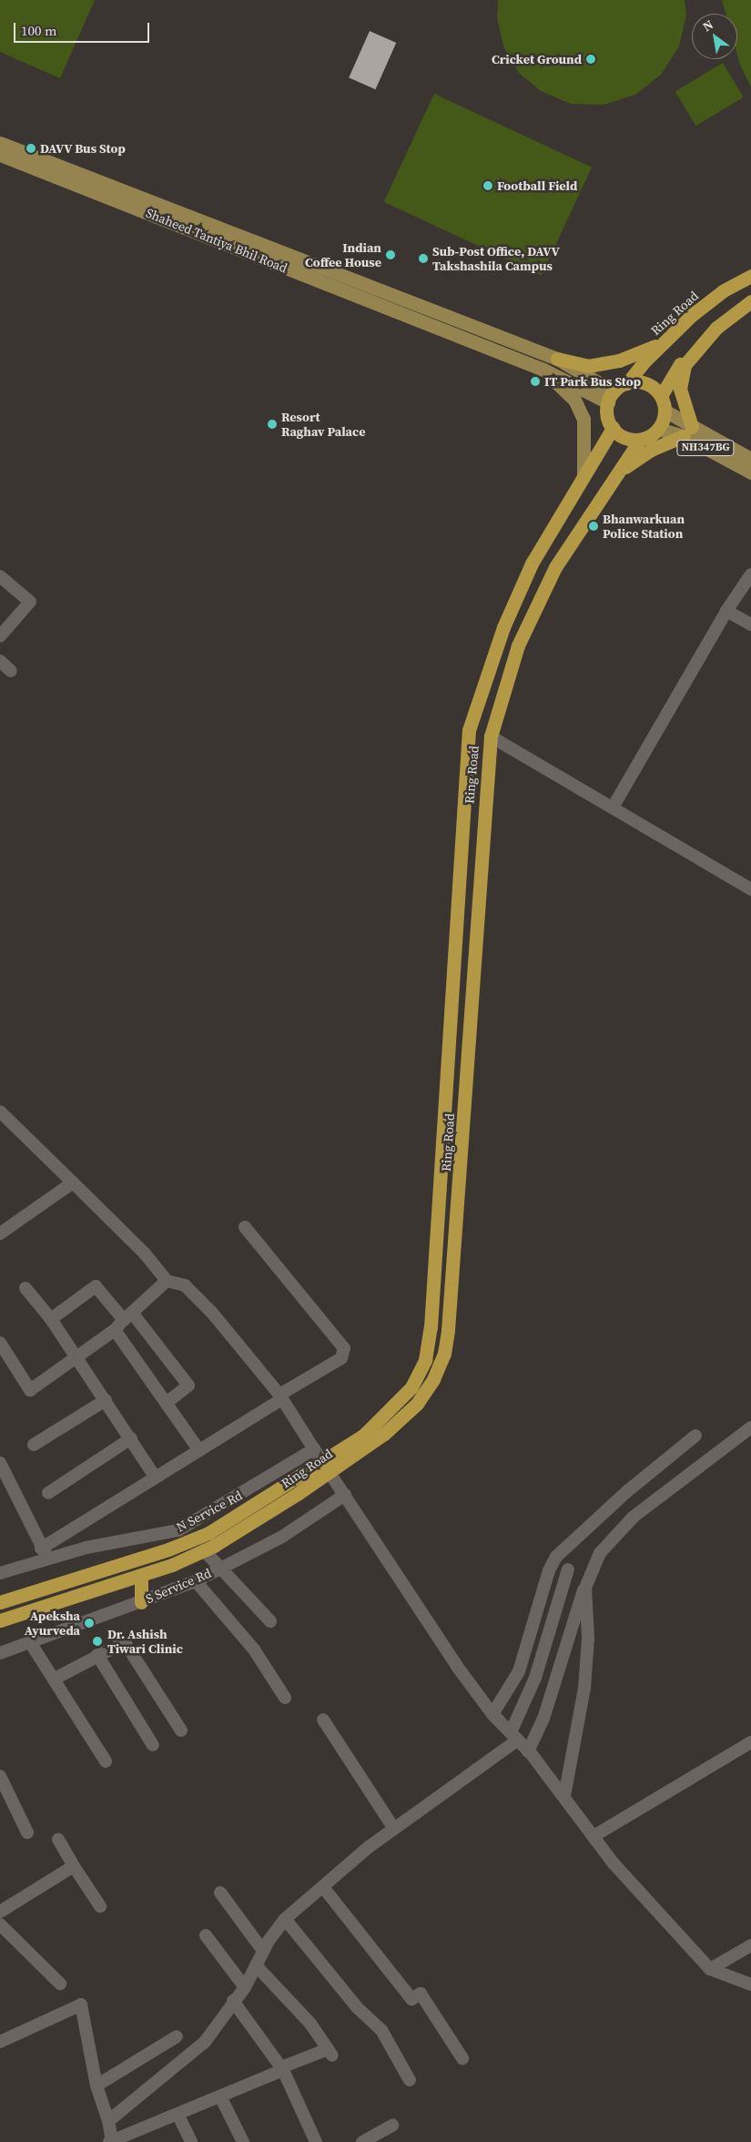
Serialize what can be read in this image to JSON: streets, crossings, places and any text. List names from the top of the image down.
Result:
{
  "streets": {
    "highway": ["Ring Road"],
    "main road": ["Shaheed Tantiya Bhil Road", "NH347BG"],
    "street": ["N Service Rd", "S Service Rd"]
  },
  "crossings": [
    ["Shaheed Tantiya Bhil Road", "Ring Road"],
    ["Shaheed Tantiya Bhil Road", "NH347BG"],
    ["Ring Road", "NH347BG"]
  ],
  "places": [
    "Cricket Ground",
    "DAVV Bus Stop",
    "Football Field",
    "Indian Coffee House",
    "Sub-Post Office, DAVV Takshashila Campus",
    "IT Park Bus Stop",
    "Resort Raghav Palace",
    "Bhanwarkuan Police Station",
    "Apeksha Ayurveda",
    "Dr. Ashish Tiwari Clinic"
  ],
  "scale_bar": "100 m",
  "north": "top left"
}
